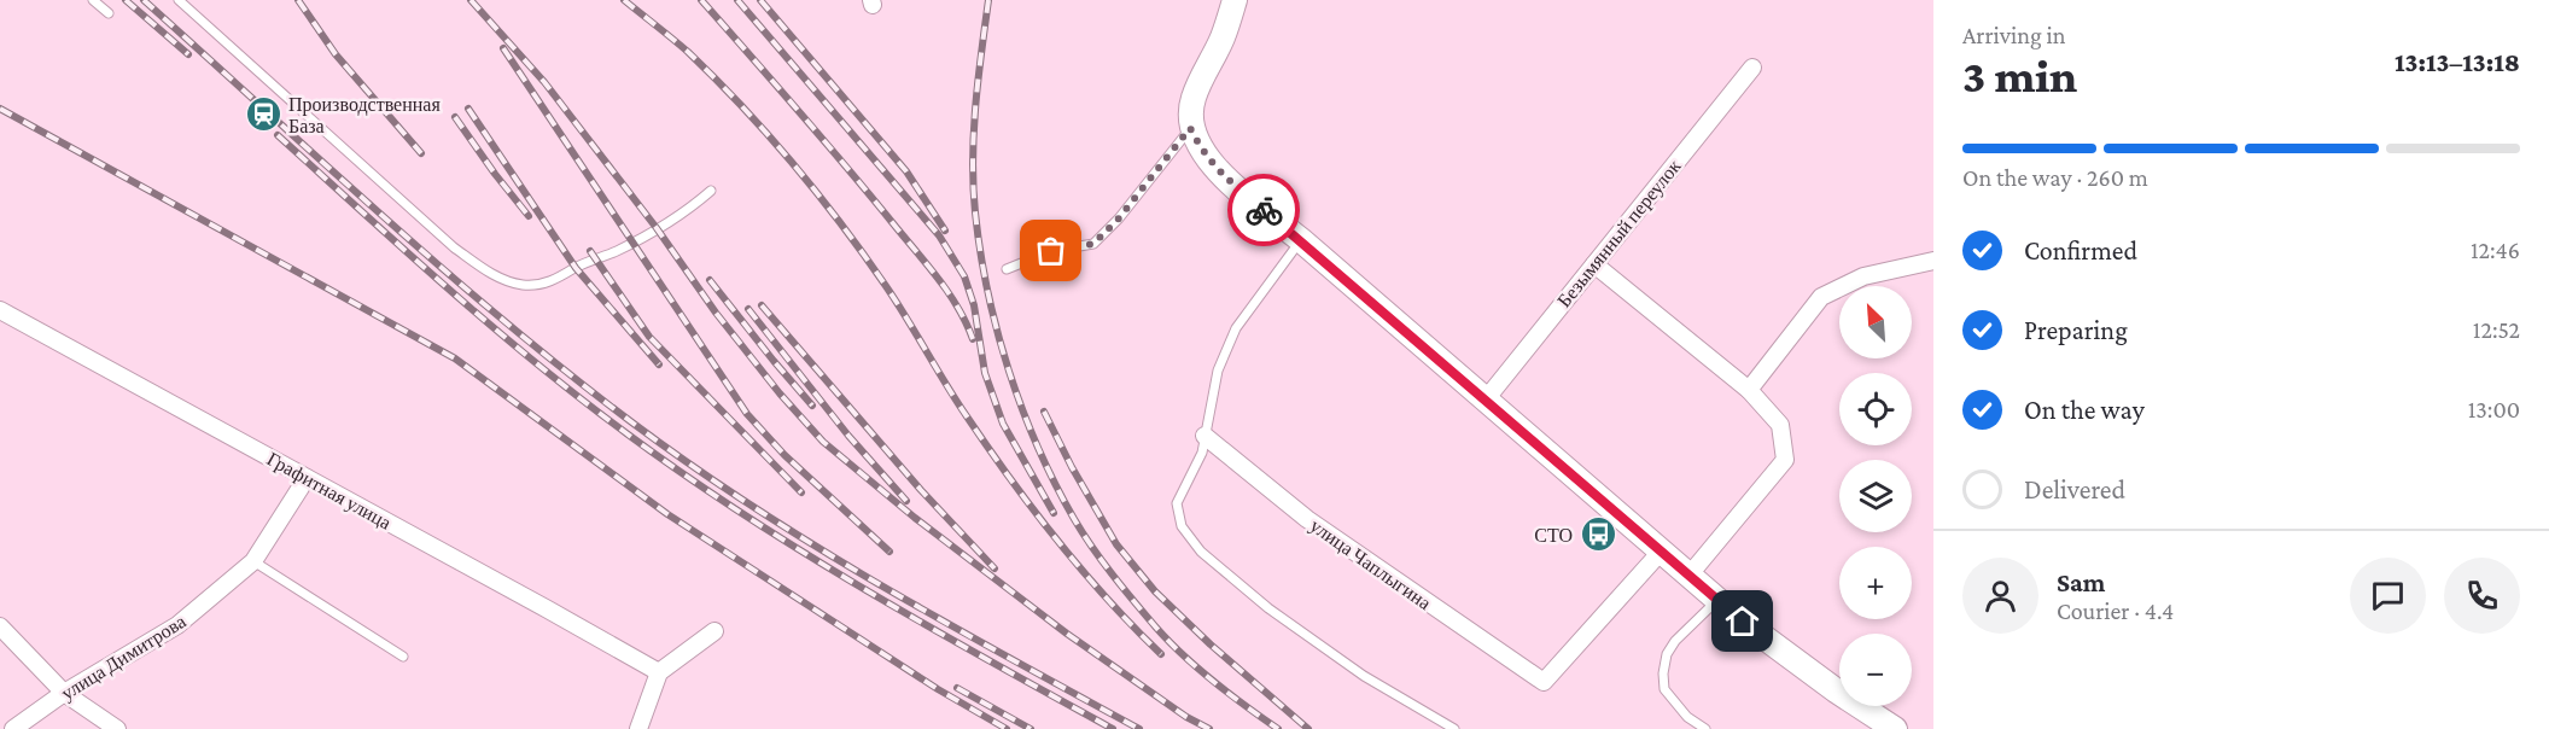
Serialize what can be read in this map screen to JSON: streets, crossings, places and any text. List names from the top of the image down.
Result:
{
  "streets": {
    "street": [
      "Безымянный переулок",
      "Графитная улица",
      "улица Чаплыгина",
      "улица Димитрова"
    ]
  },
  "crossings": [
    ["Графитная улица", "улица Димитрова"]
  ],
  "places": {
    "station": ["Производственная База"],
    "bus stop": ["СТО"]
  },
  "north": "top left",
  "page": {
    "heading": ["3 min", "Arriving in", "13:13–13:18"],
    "panel": ["Sam", "Courier · 4.4"],
    "bar": "On the way · 260 m",
    "list": [
      ["Confirmed", "12:46"],
      ["Preparing", "12:52"],
      ["On the way", "13:00"],
      "Delivered"
    ],
    "map_buttons": ["+", "−"]
  }
}
